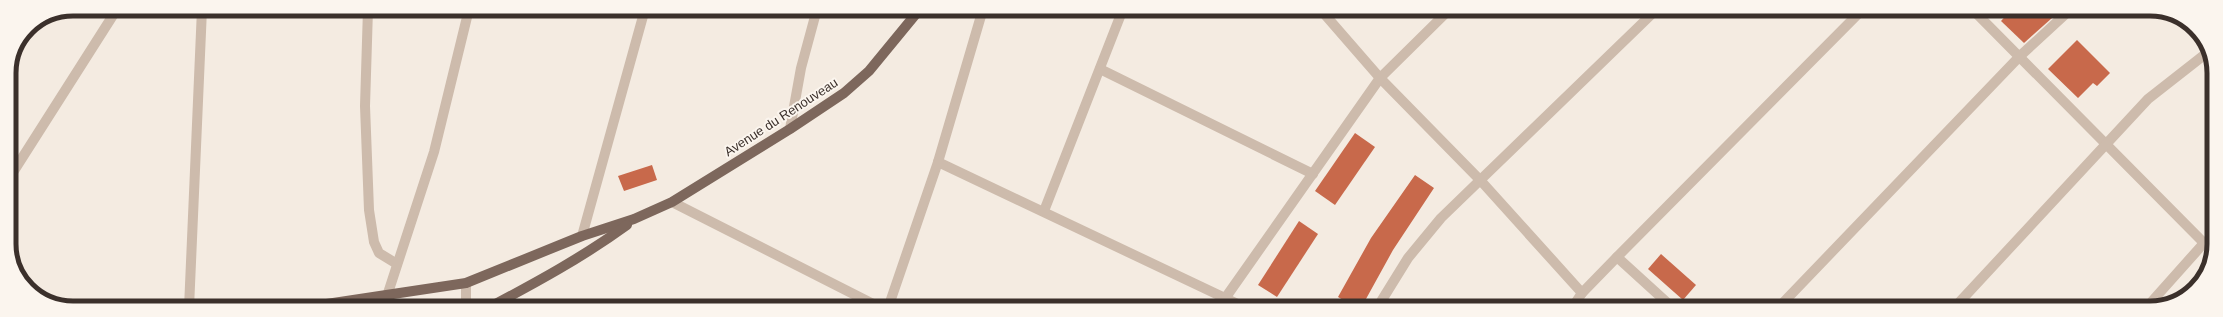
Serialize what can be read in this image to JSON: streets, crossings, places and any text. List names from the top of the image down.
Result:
{
  "streets": {
    "main road": ["Avenue du Renouveau"]
  }
}
